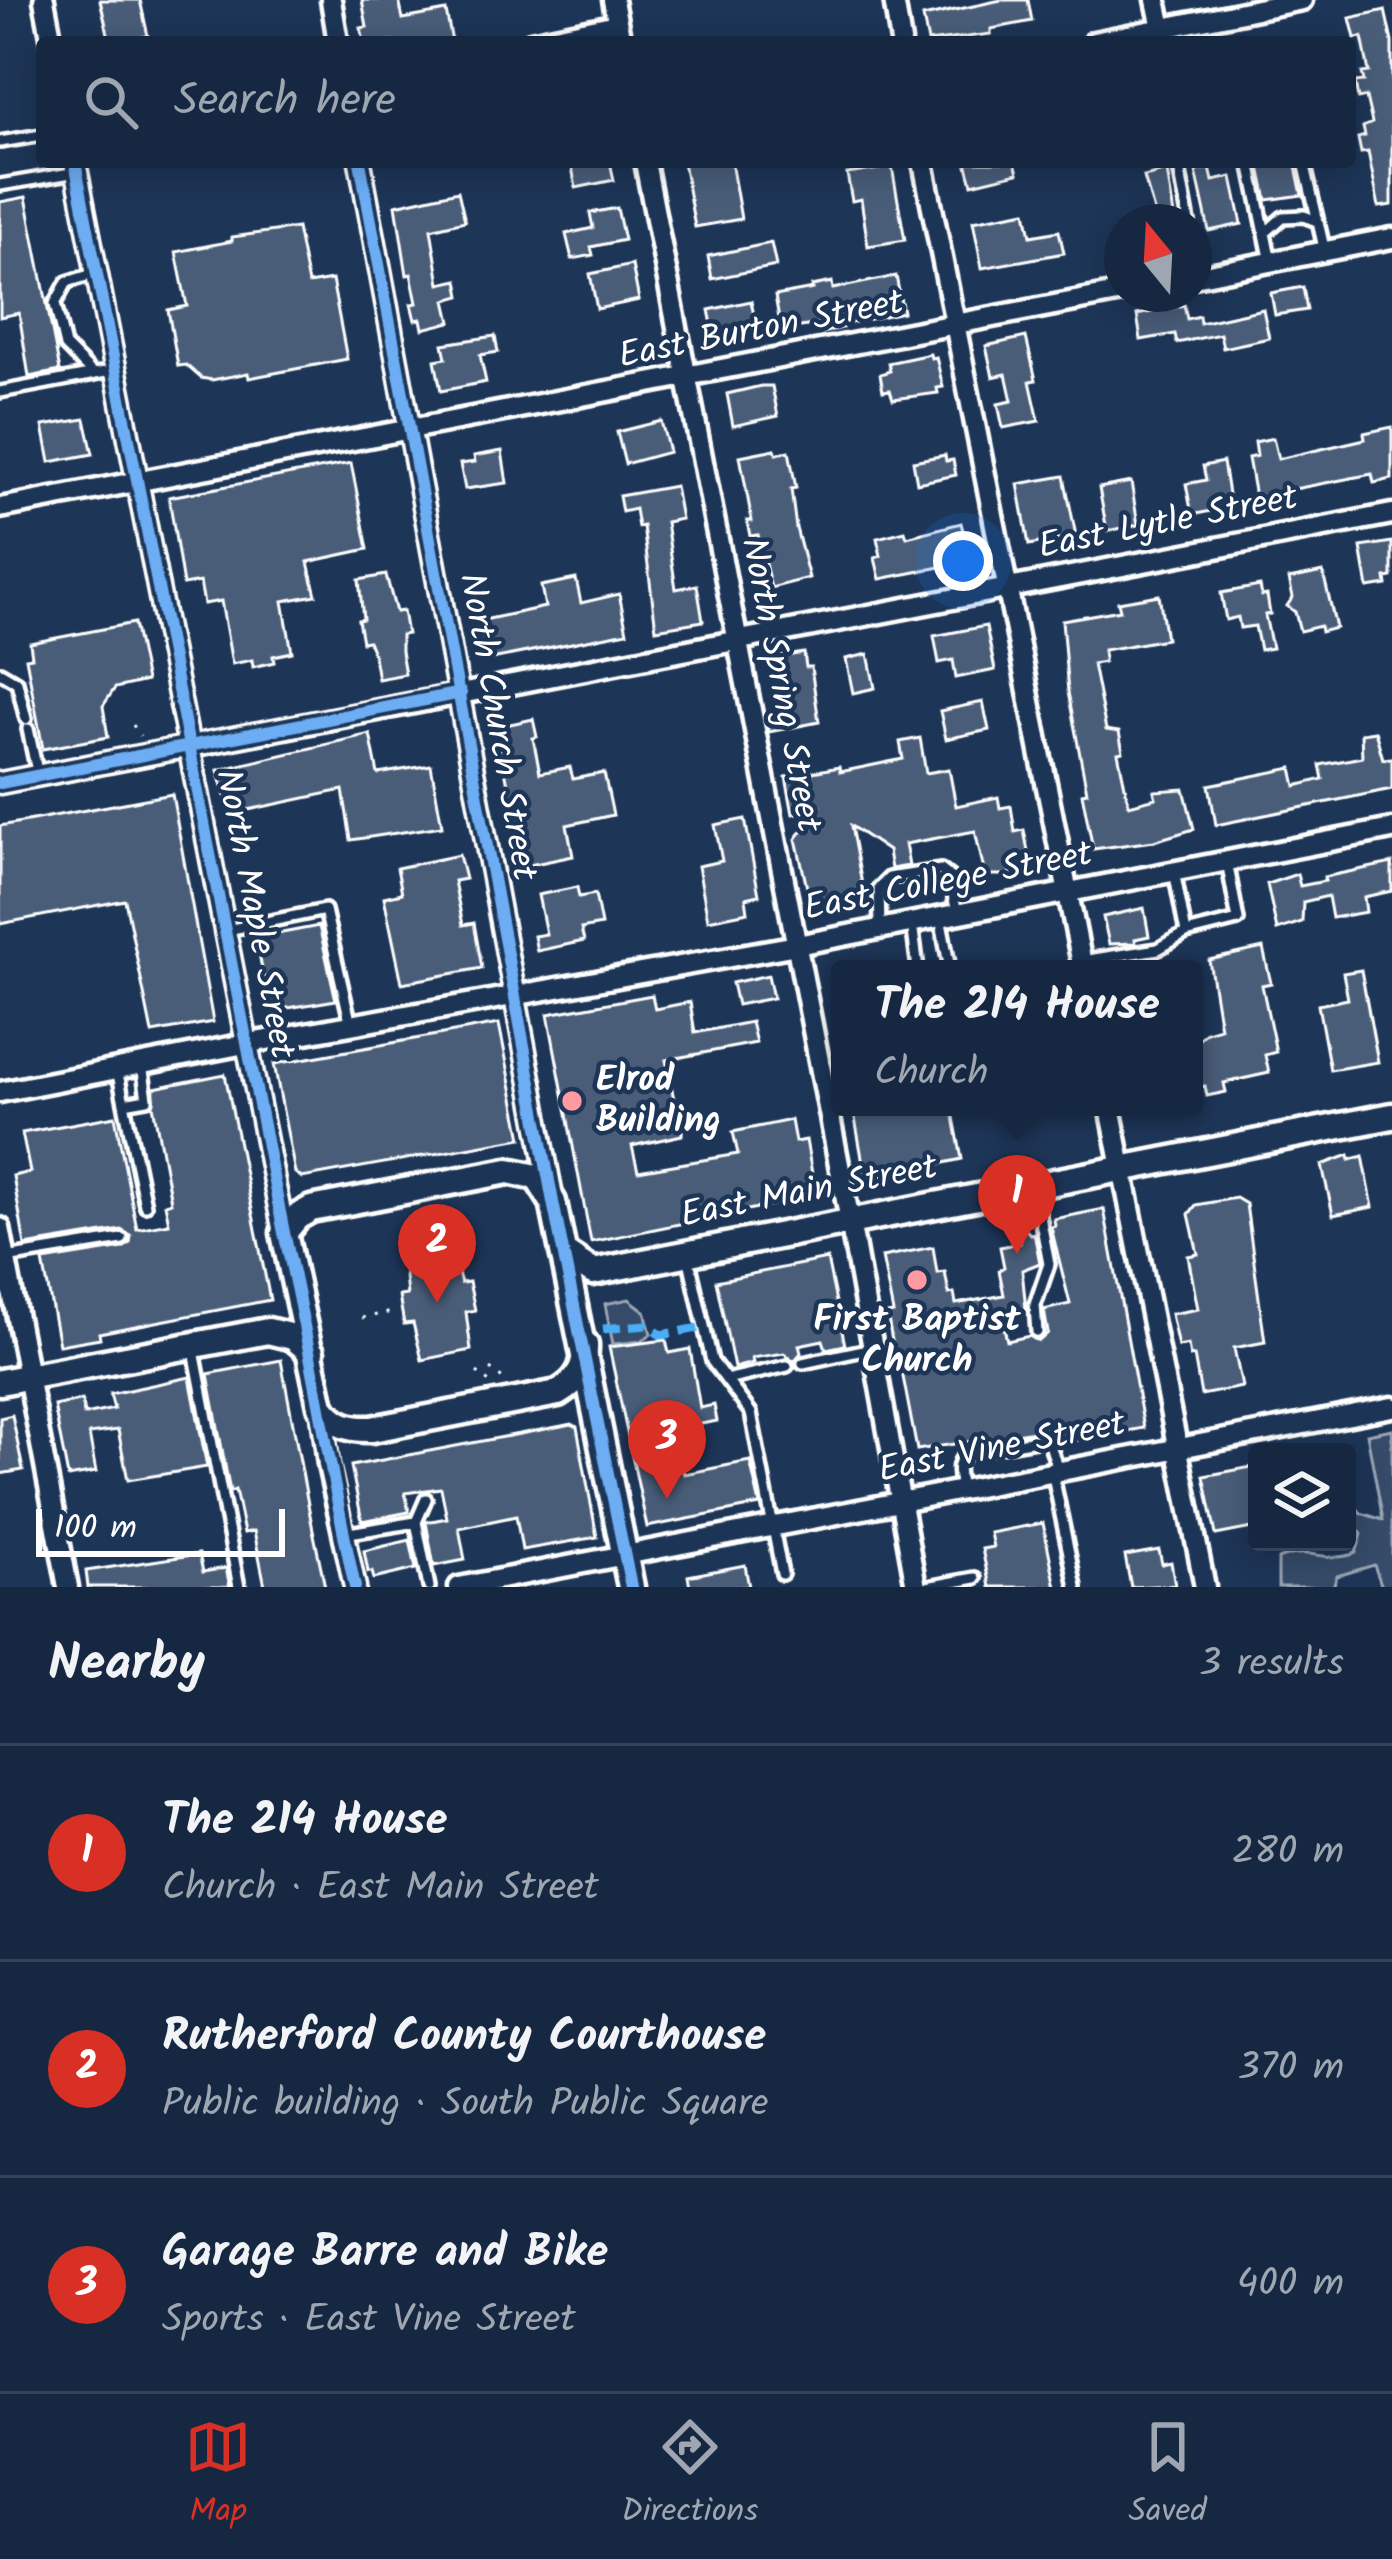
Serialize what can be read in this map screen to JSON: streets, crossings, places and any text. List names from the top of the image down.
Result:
{
  "streets": {
    "street": [
      "East Burton Street",
      "East Lytle Street",
      "North Spring Street",
      "North Church Street",
      "East College Street",
      "North Maple Street",
      "East Main Street",
      "East Vine Street"
    ]
  },
  "crossings": [
    ["East Burton Street", "North Spring Street"],
    ["East Burton Street", "North Church Street"],
    ["East Burton Street", "North Maple Street"],
    ["East Lytle Street", "North Spring Street"],
    ["East Lytle Street", "North Church Street"],
    ["East Lytle Street", "North Maple Street"],
    ["North Spring Street", "East College Street"],
    ["North Spring Street", "East Main Street"],
    ["North Spring Street", "East Vine Street"],
    ["North Church Street", "East College Street"],
    ["North Church Street", "North Maple Street"],
    ["East College Street", "North Maple Street"]
  ],
  "places": ["Elrod Building", "First Baptist Church"],
  "scale_bar": "100 m",
  "north": "top",
  "page": {
    "search": "Search here",
    "popup": ["The 214 House", "Church"],
    "pins": ["1", "2", "3"],
    "scale": "100 m",
    "heading": ["Nearby", "3 results"],
    "list": [
      {
        "mark": "1",
        "name": "The 214 House",
        "note": "Church · East Main Street",
        "value": "280 m"
      },
      {
        "mark": "2",
        "name": "Rutherford County Courthouse",
        "note": "Public building · South Public Square",
        "value": "370 m"
      },
      {
        "mark": "3",
        "name": "Garage Barre and Bike",
        "note": "Sports · East Vine Street",
        "value": "400 m"
      }
    ],
    "nav": ["Map", "Directions", "Saved"]
  }
}
